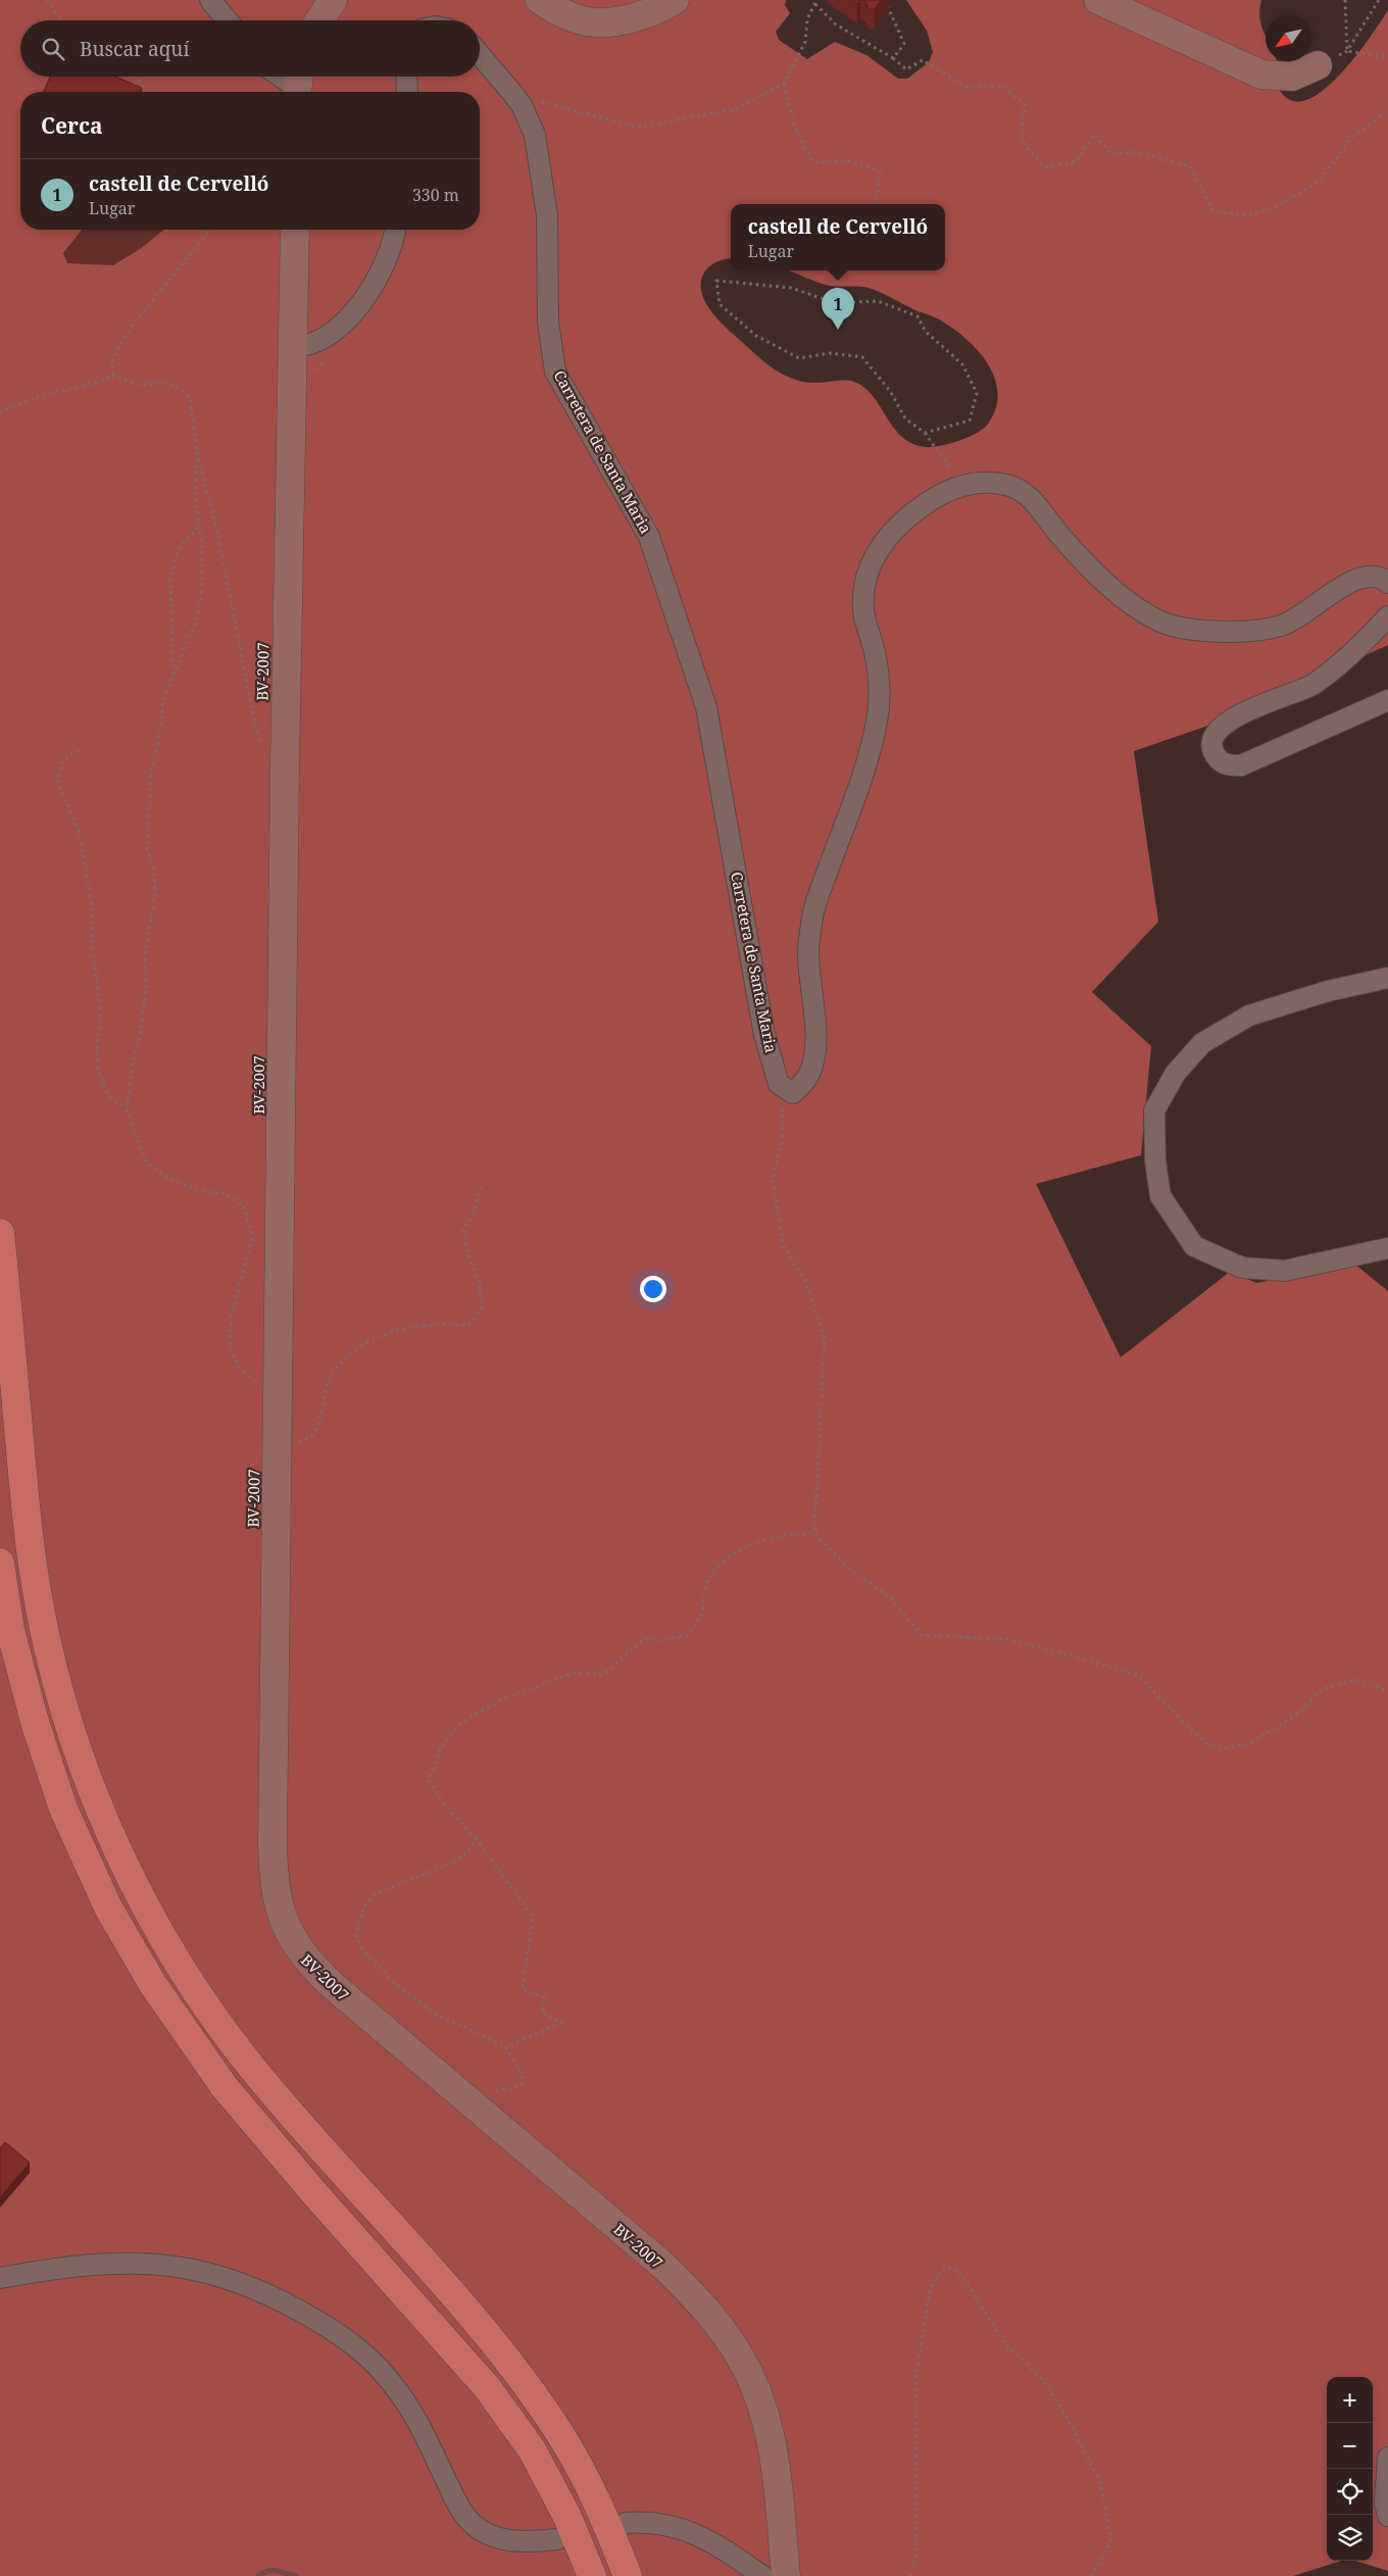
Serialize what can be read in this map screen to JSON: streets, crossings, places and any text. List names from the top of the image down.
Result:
{
  "streets": {
    "street": ["Carretera de Santa Maria", "BV-2007"]
  },
  "north": "bottom left",
  "page": {
    "search": "Buscar aquí",
    "heading": "Cerca",
    "list": [
      {
        "mark": "1",
        "name": "castell de Cervelló",
        "note": "Lugar",
        "value": "330 m"
      }
    ],
    "popup": ["castell de Cervelló", "Lugar"],
    "pins": "1",
    "map_buttons": ["+", "−"]
  }
}
